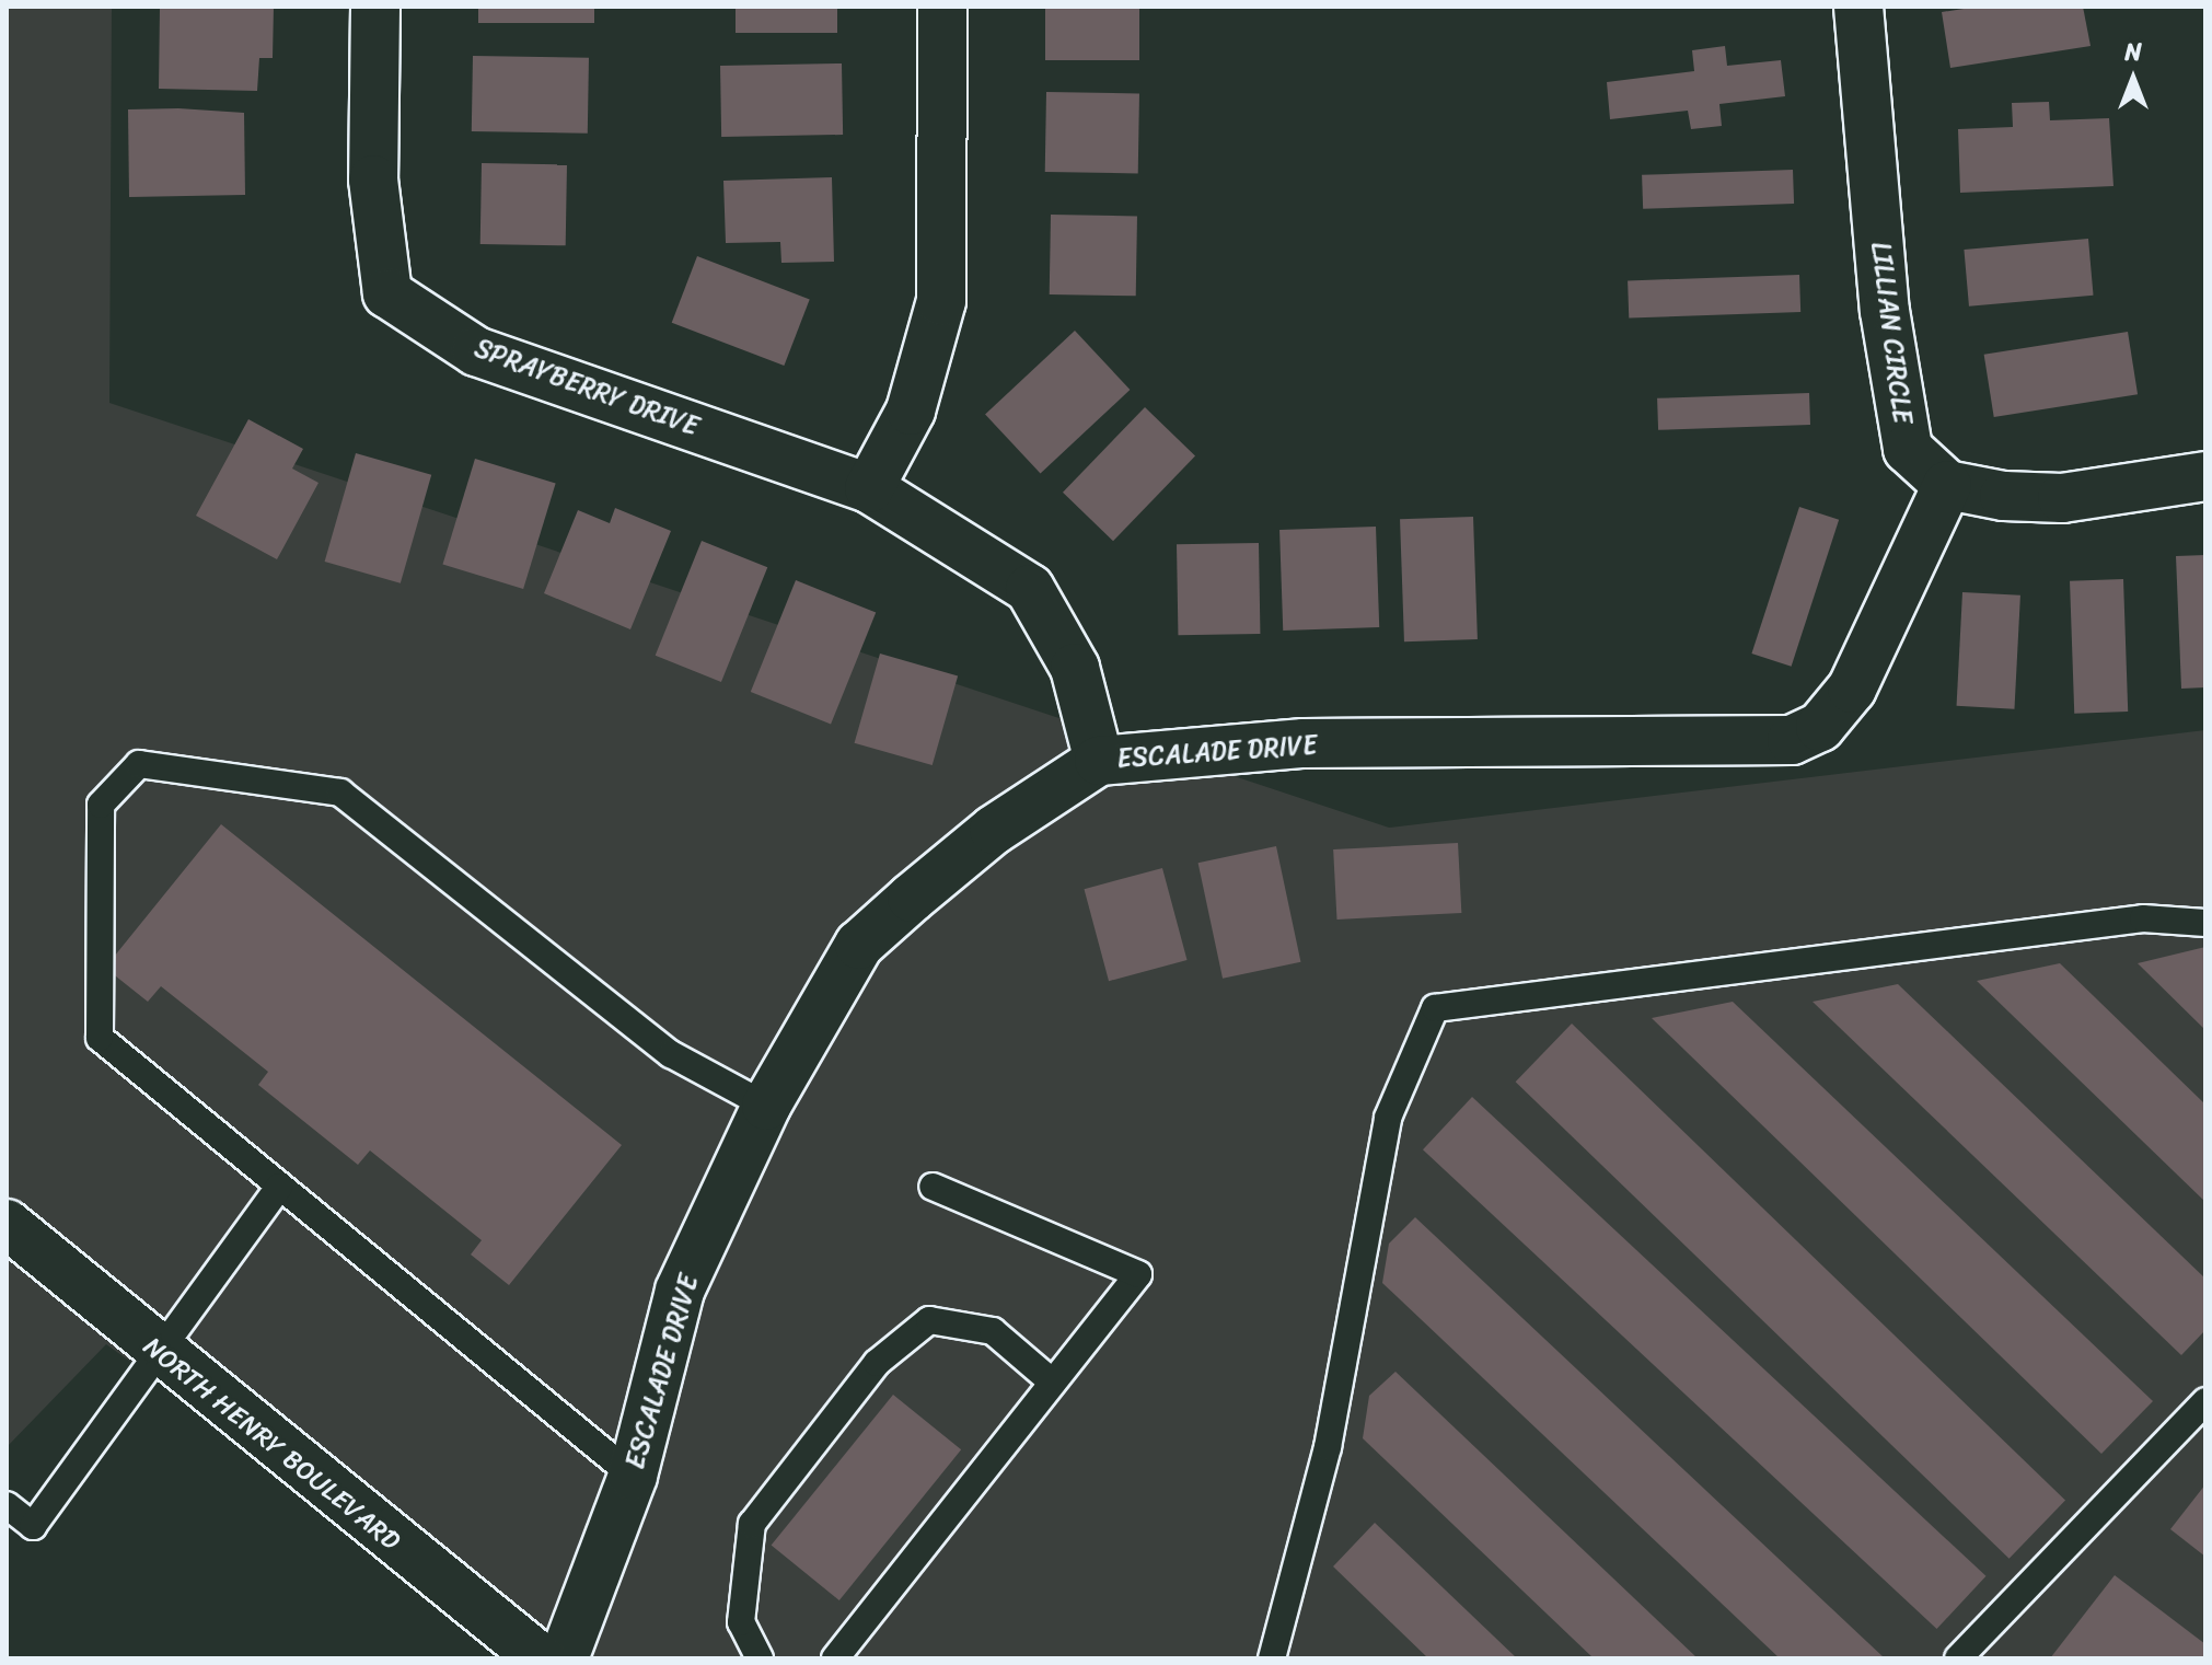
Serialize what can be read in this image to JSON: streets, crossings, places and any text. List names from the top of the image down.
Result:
{
  "streets": {
    "main road": [
      "LILLIAN CIRCLE",
      "SPRAYBERRY DRIVE",
      "ESCALADE DRIVE",
      "NORTH HENRY BOULEVARD"
    ]
  },
  "crossings": [
    ["LILLIAN CIRCLE", "ESCALADE DRIVE"],
    ["SPRAYBERRY DRIVE", "ESCALADE DRIVE"]
  ],
  "north": "top"
}
